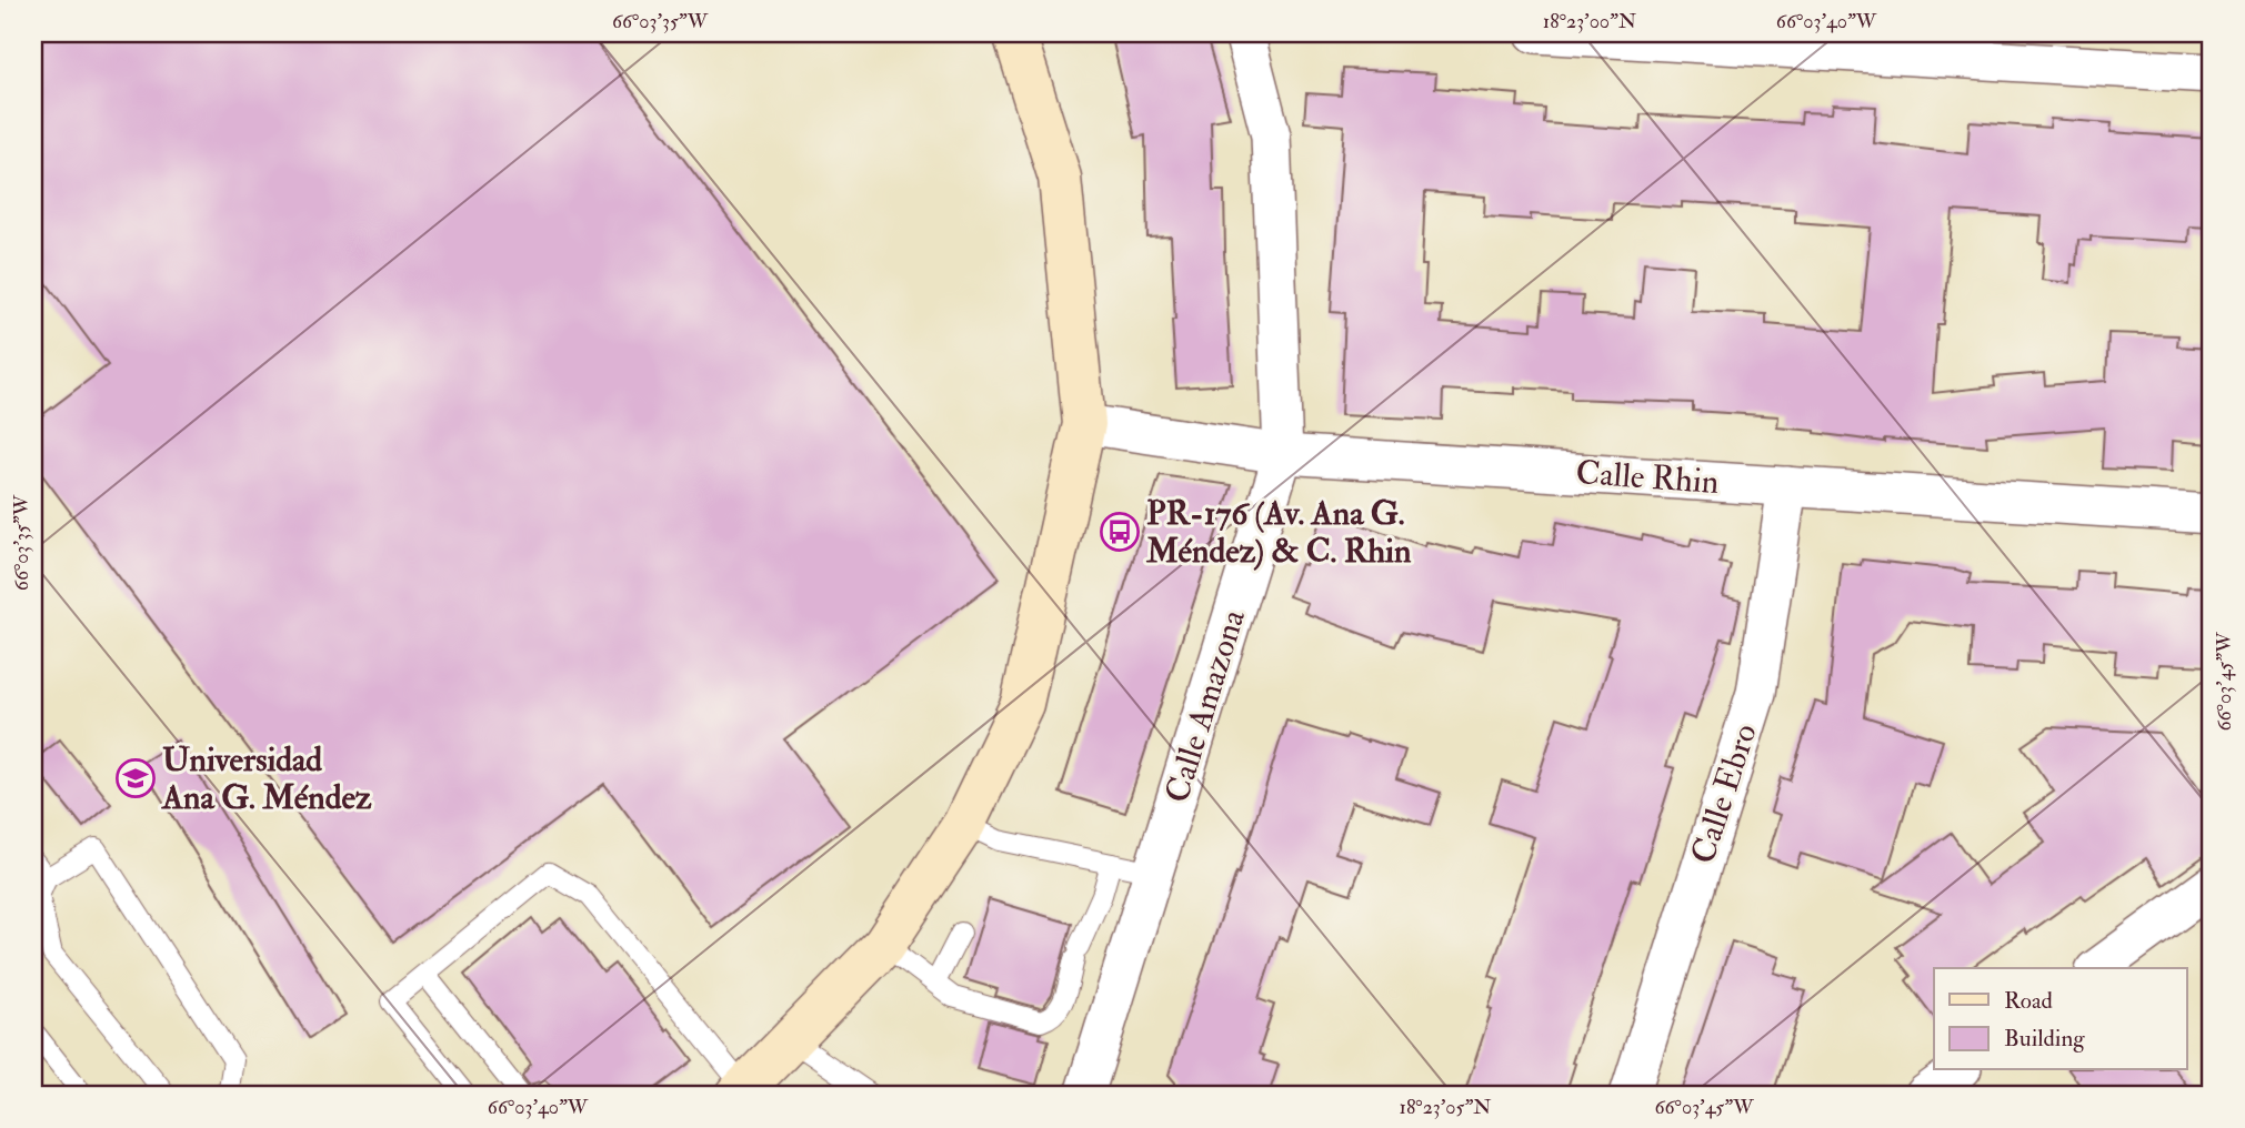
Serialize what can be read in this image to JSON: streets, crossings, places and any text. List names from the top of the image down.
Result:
{
  "streets": {
    "street": ["Calle Rhin", "Calle Amazona", "Calle Ebro"]
  },
  "crossings": [
    ["Calle Rhin", "Calle Amazona"],
    ["Calle Rhin", "Calle Ebro"]
  ],
  "places": {
    "bus stop": ["PR-176 (Av. Ana G. Méndez) & C. Rhin"],
    "school or university": ["Universidad Ana G. Méndez"]
  },
  "legend": ["Road", "Building"],
  "coordinates": [
    "66°03'35\"W",
    "18°23'00\"N",
    "66°03'40\"W",
    "66°03'45\"W",
    "18°23'05\"N"
  ]
}
